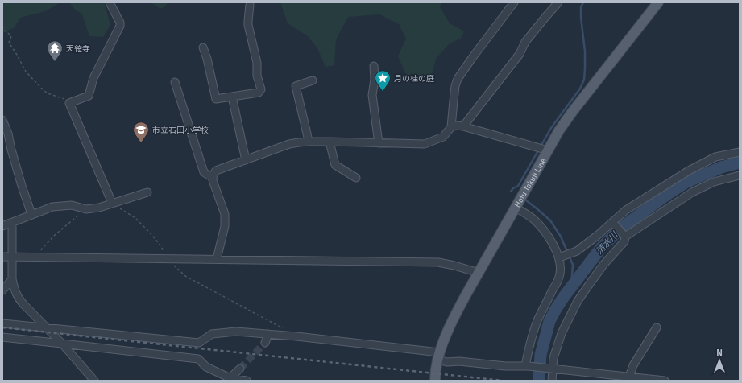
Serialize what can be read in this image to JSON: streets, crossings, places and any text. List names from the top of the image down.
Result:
{
  "streets": {
    "main road": ["Hofu Tokuji Line"]
  },
  "water": ["清水川"],
  "places": {
    "temple": ["天徳寺"],
    "place": ["月の桂の庭"],
    "school or university": ["市立右田小学校"]
  },
  "north": "top"
}
